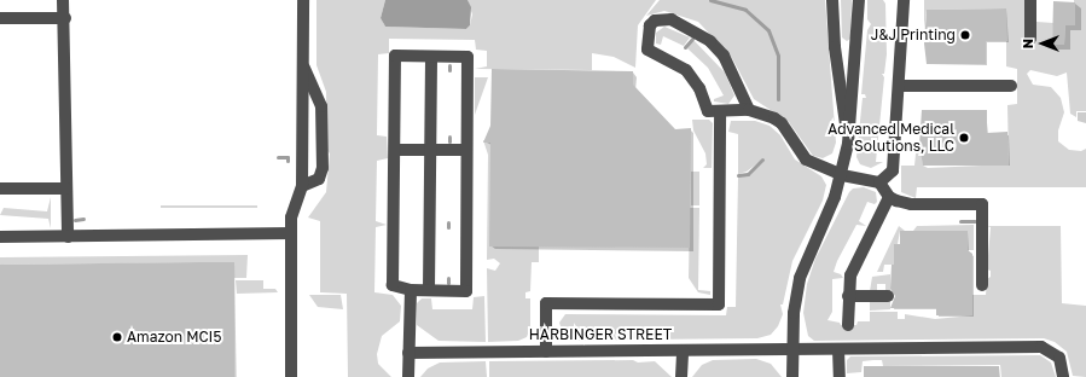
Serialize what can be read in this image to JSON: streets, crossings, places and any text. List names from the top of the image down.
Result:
{
  "streets": {
    "street": ["HARBINGER STREET"]
  },
  "places": ["J&J Printing", "Advanced Medical Solutions, LLC", "Amazon MCI5"],
  "north": "left"
}
